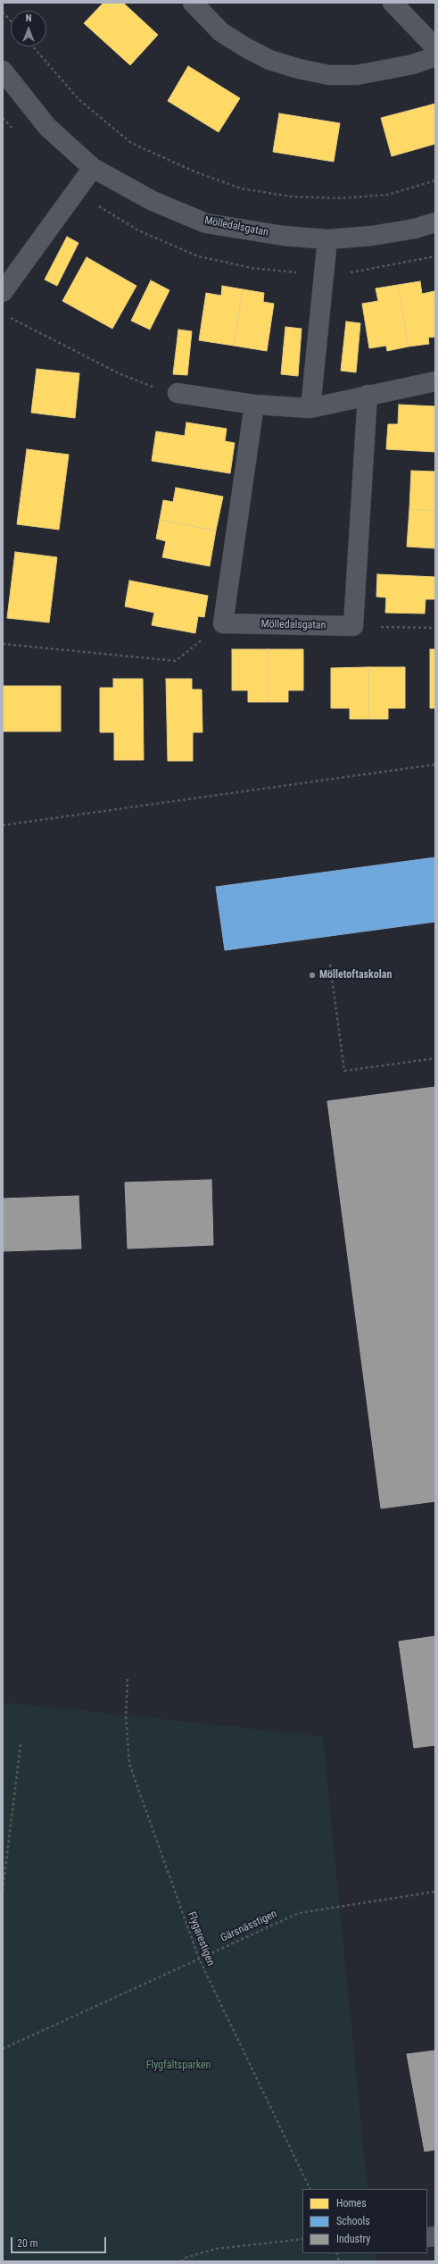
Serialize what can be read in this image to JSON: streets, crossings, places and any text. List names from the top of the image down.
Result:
{
  "streets": {
    "street": ["Mölledalsgatan"],
    "path": ["Gärsnässtigen", "Flygarestigen"]
  },
  "crossings": [
    ["Gärsnässtigen", "Flygarestigen"]
  ],
  "parks": ["Flygfältsparken"],
  "places": ["Mölletoftaskolan"],
  "legend": ["Homes", "Schools", "Industry"],
  "scale_bar": "20 m",
  "north": "top"
}
